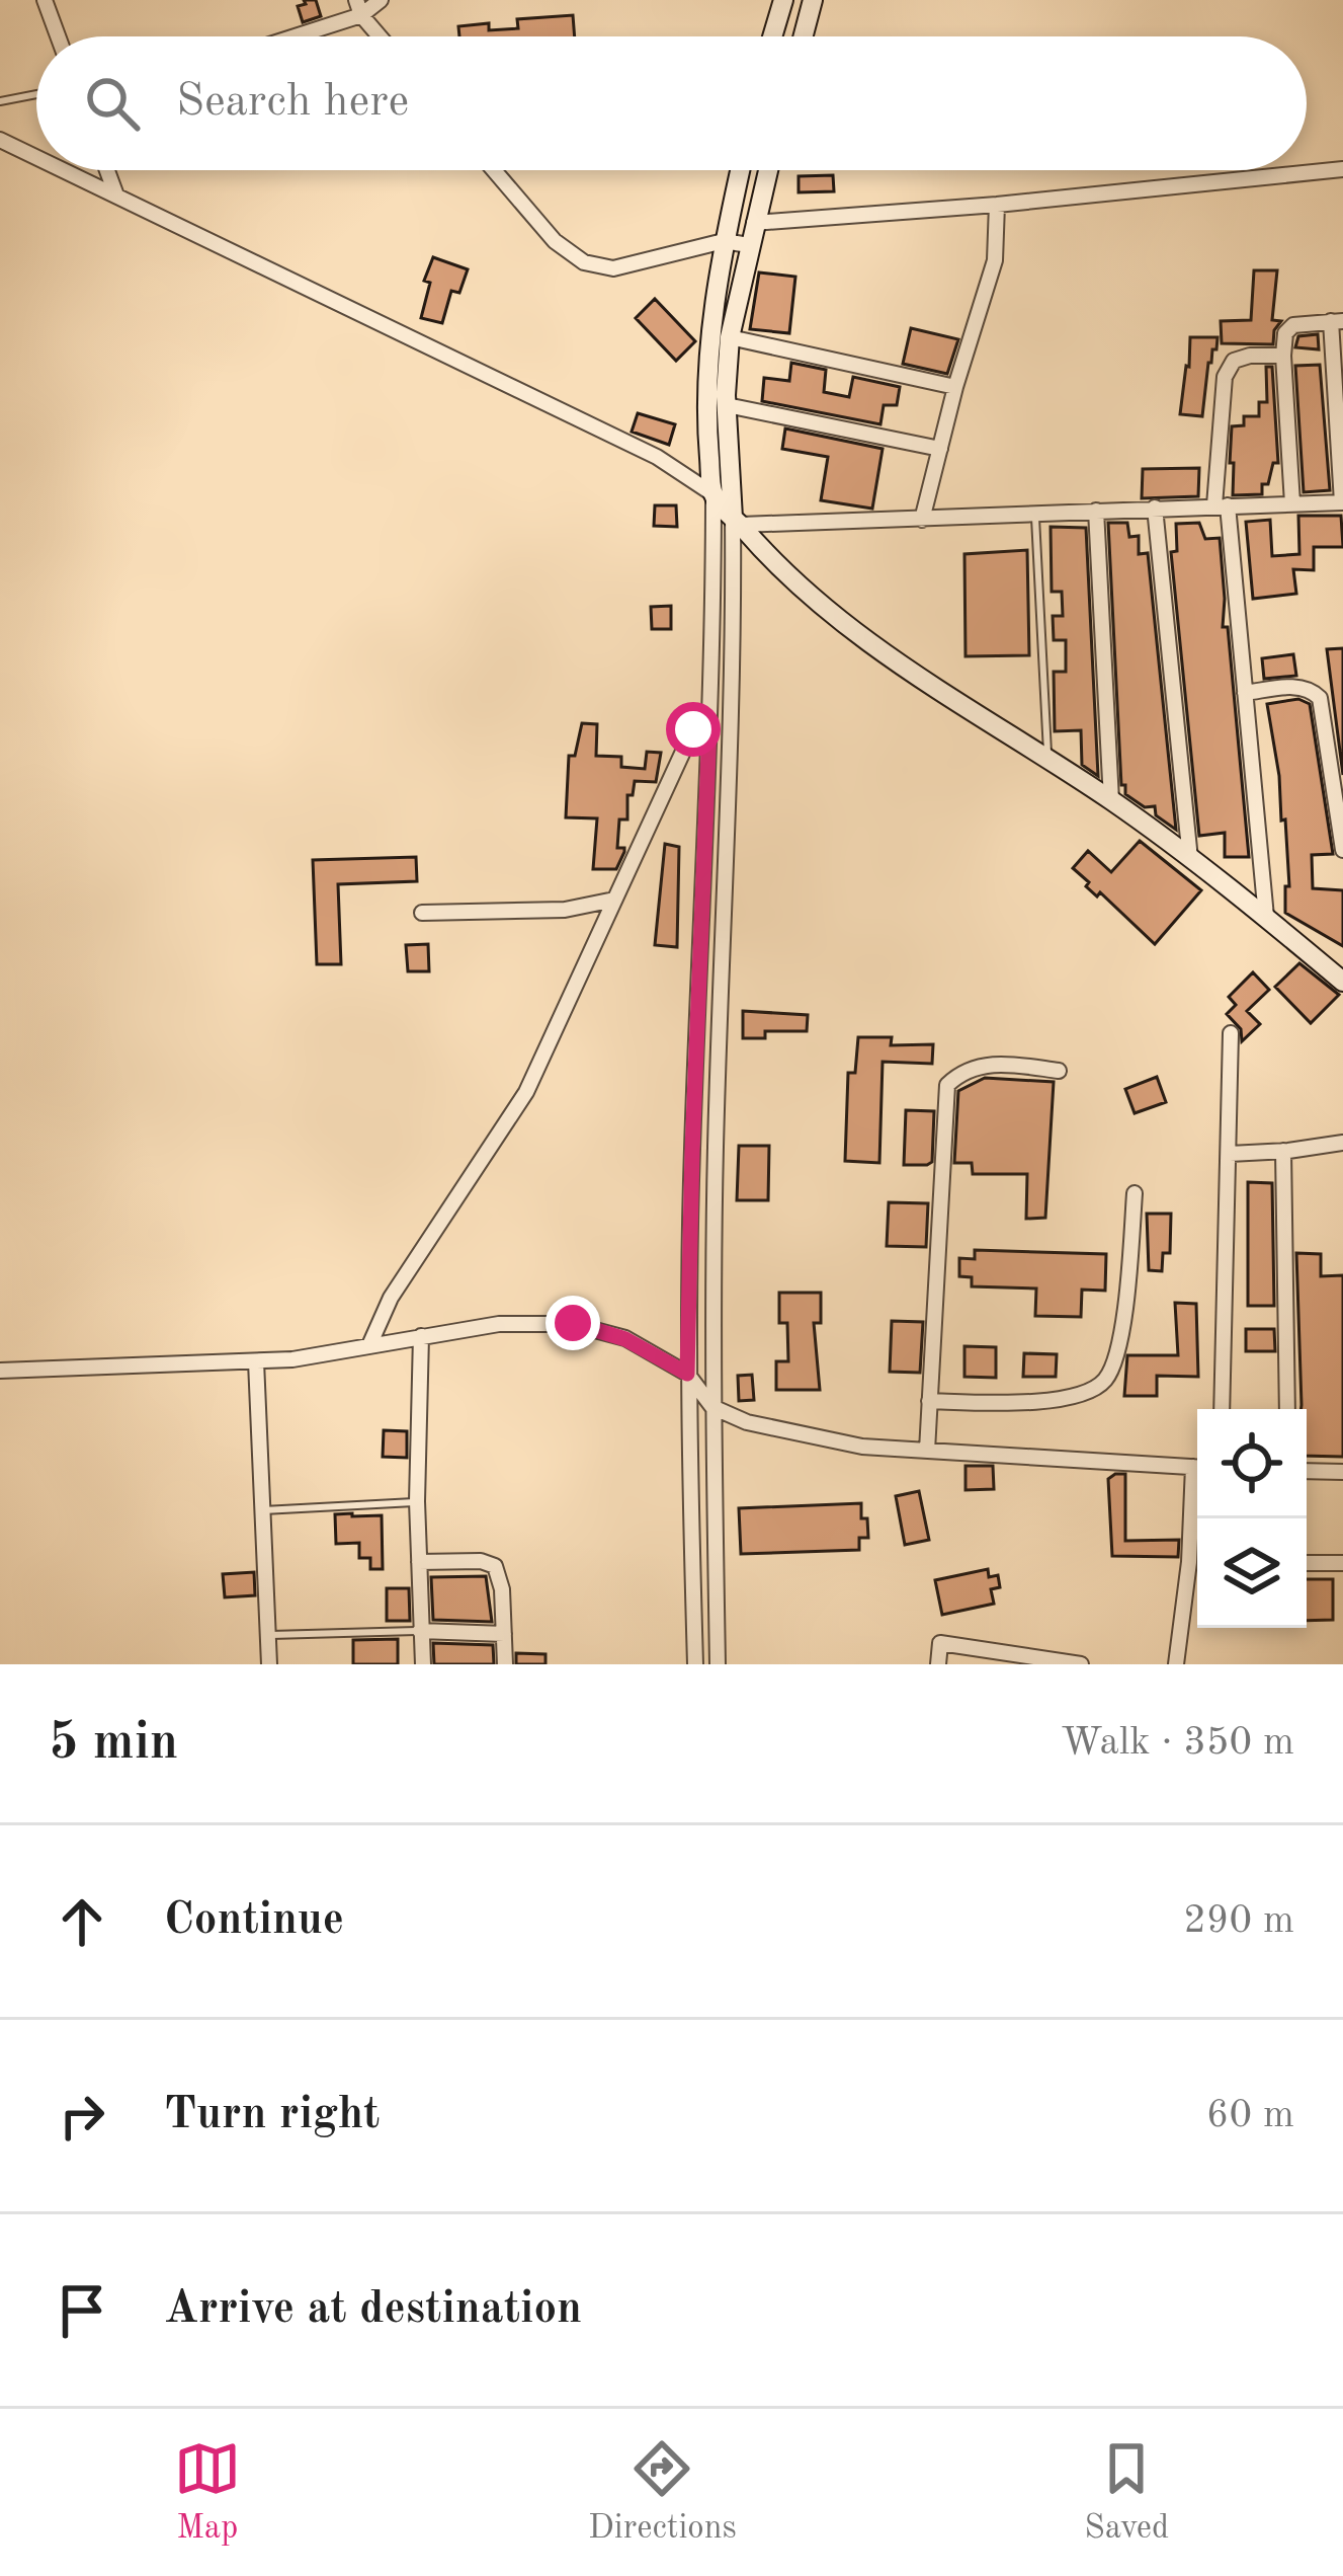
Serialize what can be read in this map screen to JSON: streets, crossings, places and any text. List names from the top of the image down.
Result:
{
  "page": {
    "search": "Search here",
    "heading": ["5 min", "Walk · 350 m"],
    "list": [
      ["Continue", "290 m"],
      ["Turn right", "60 m"],
      "Arrive at destination"
    ],
    "nav": ["Map", "Directions", "Saved"]
  }
}
